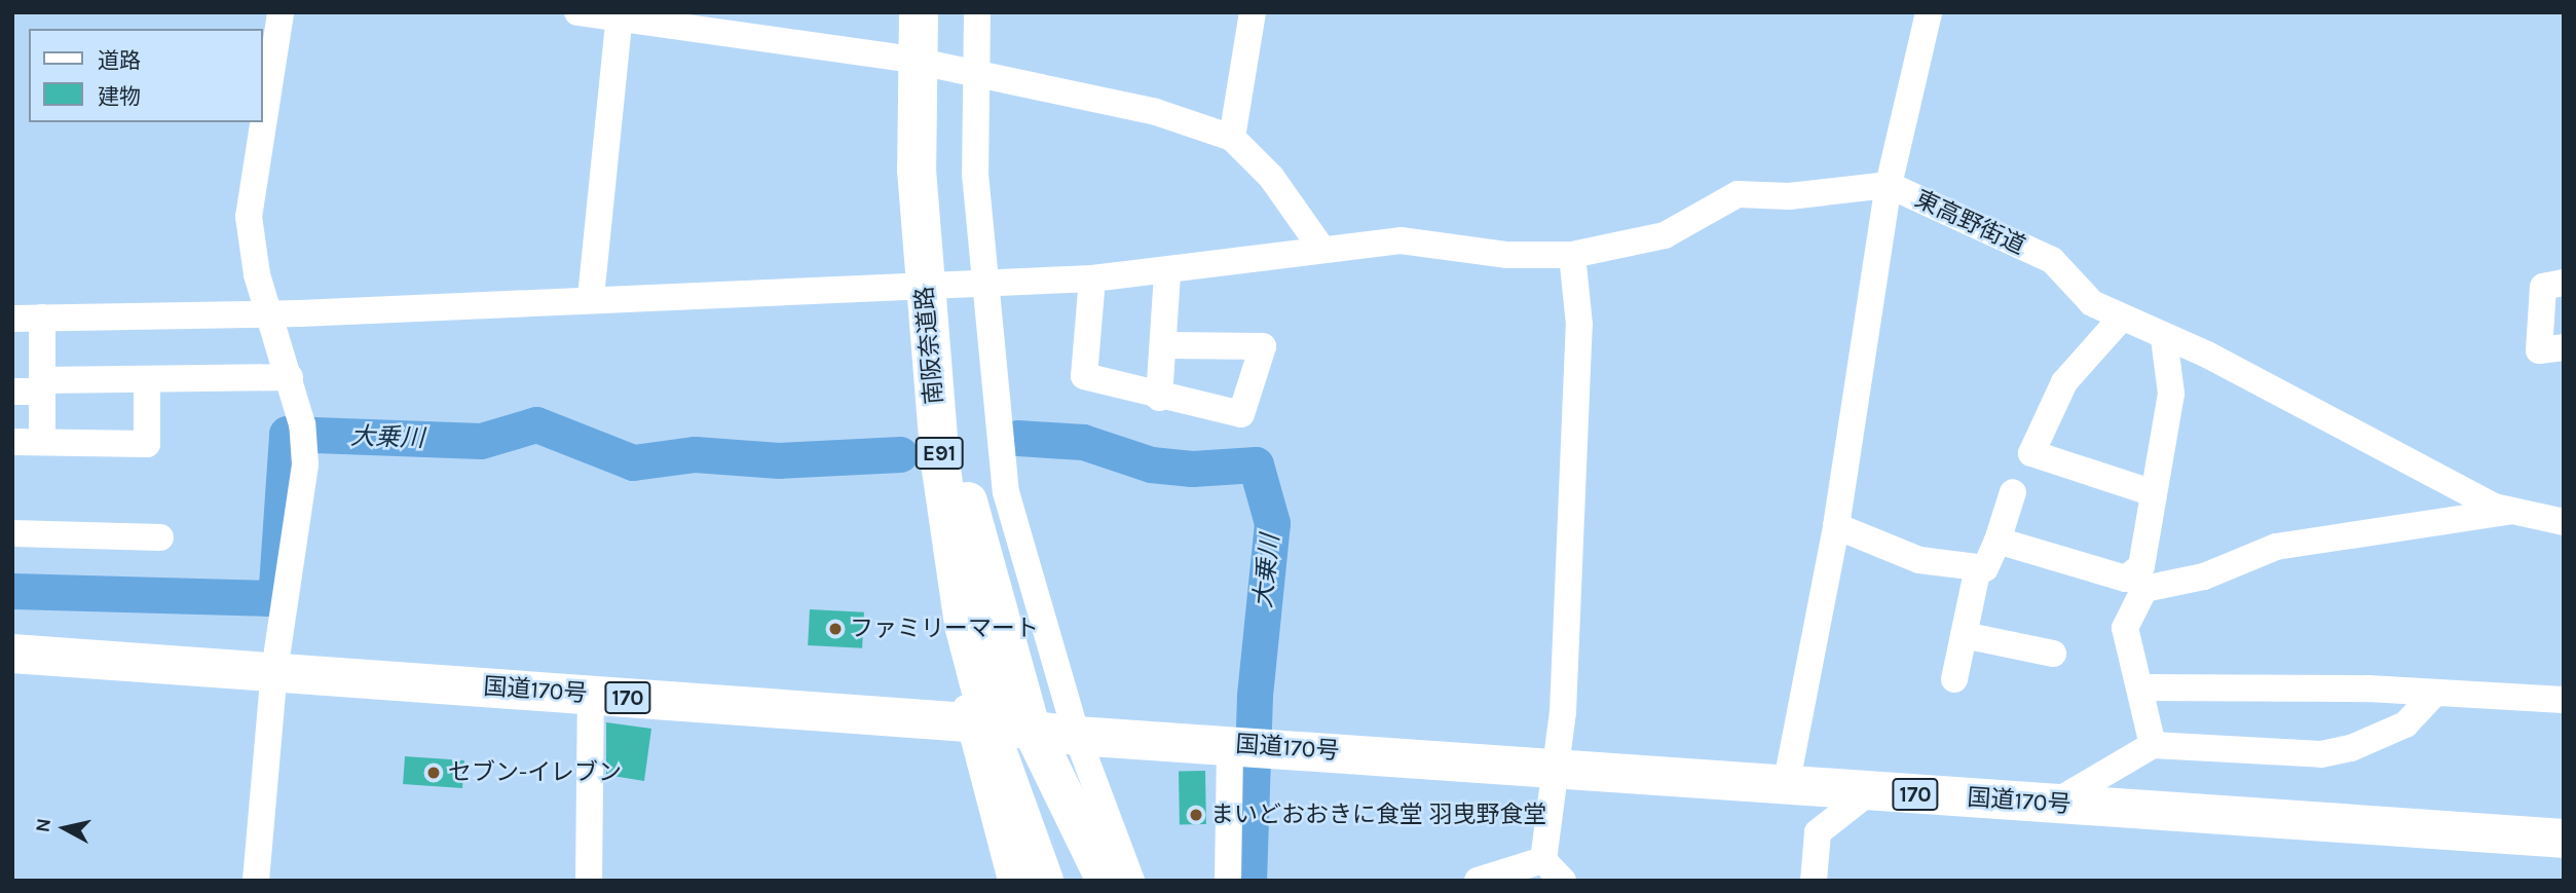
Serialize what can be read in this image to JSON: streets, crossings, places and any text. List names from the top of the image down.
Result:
{
  "streets": {
    "highway": [
      "南阪奈道路",
      "E91",
      "国道170号",
      "170"
    ],
    "street": ["東高野街道"]
  },
  "water": ["大乗川"],
  "places": ["ファミリーマート", "セブン-イレブン", "まいどおおきに食堂 羽曳野食堂"],
  "legend": ["道路", "建物"],
  "north": "left"
}
